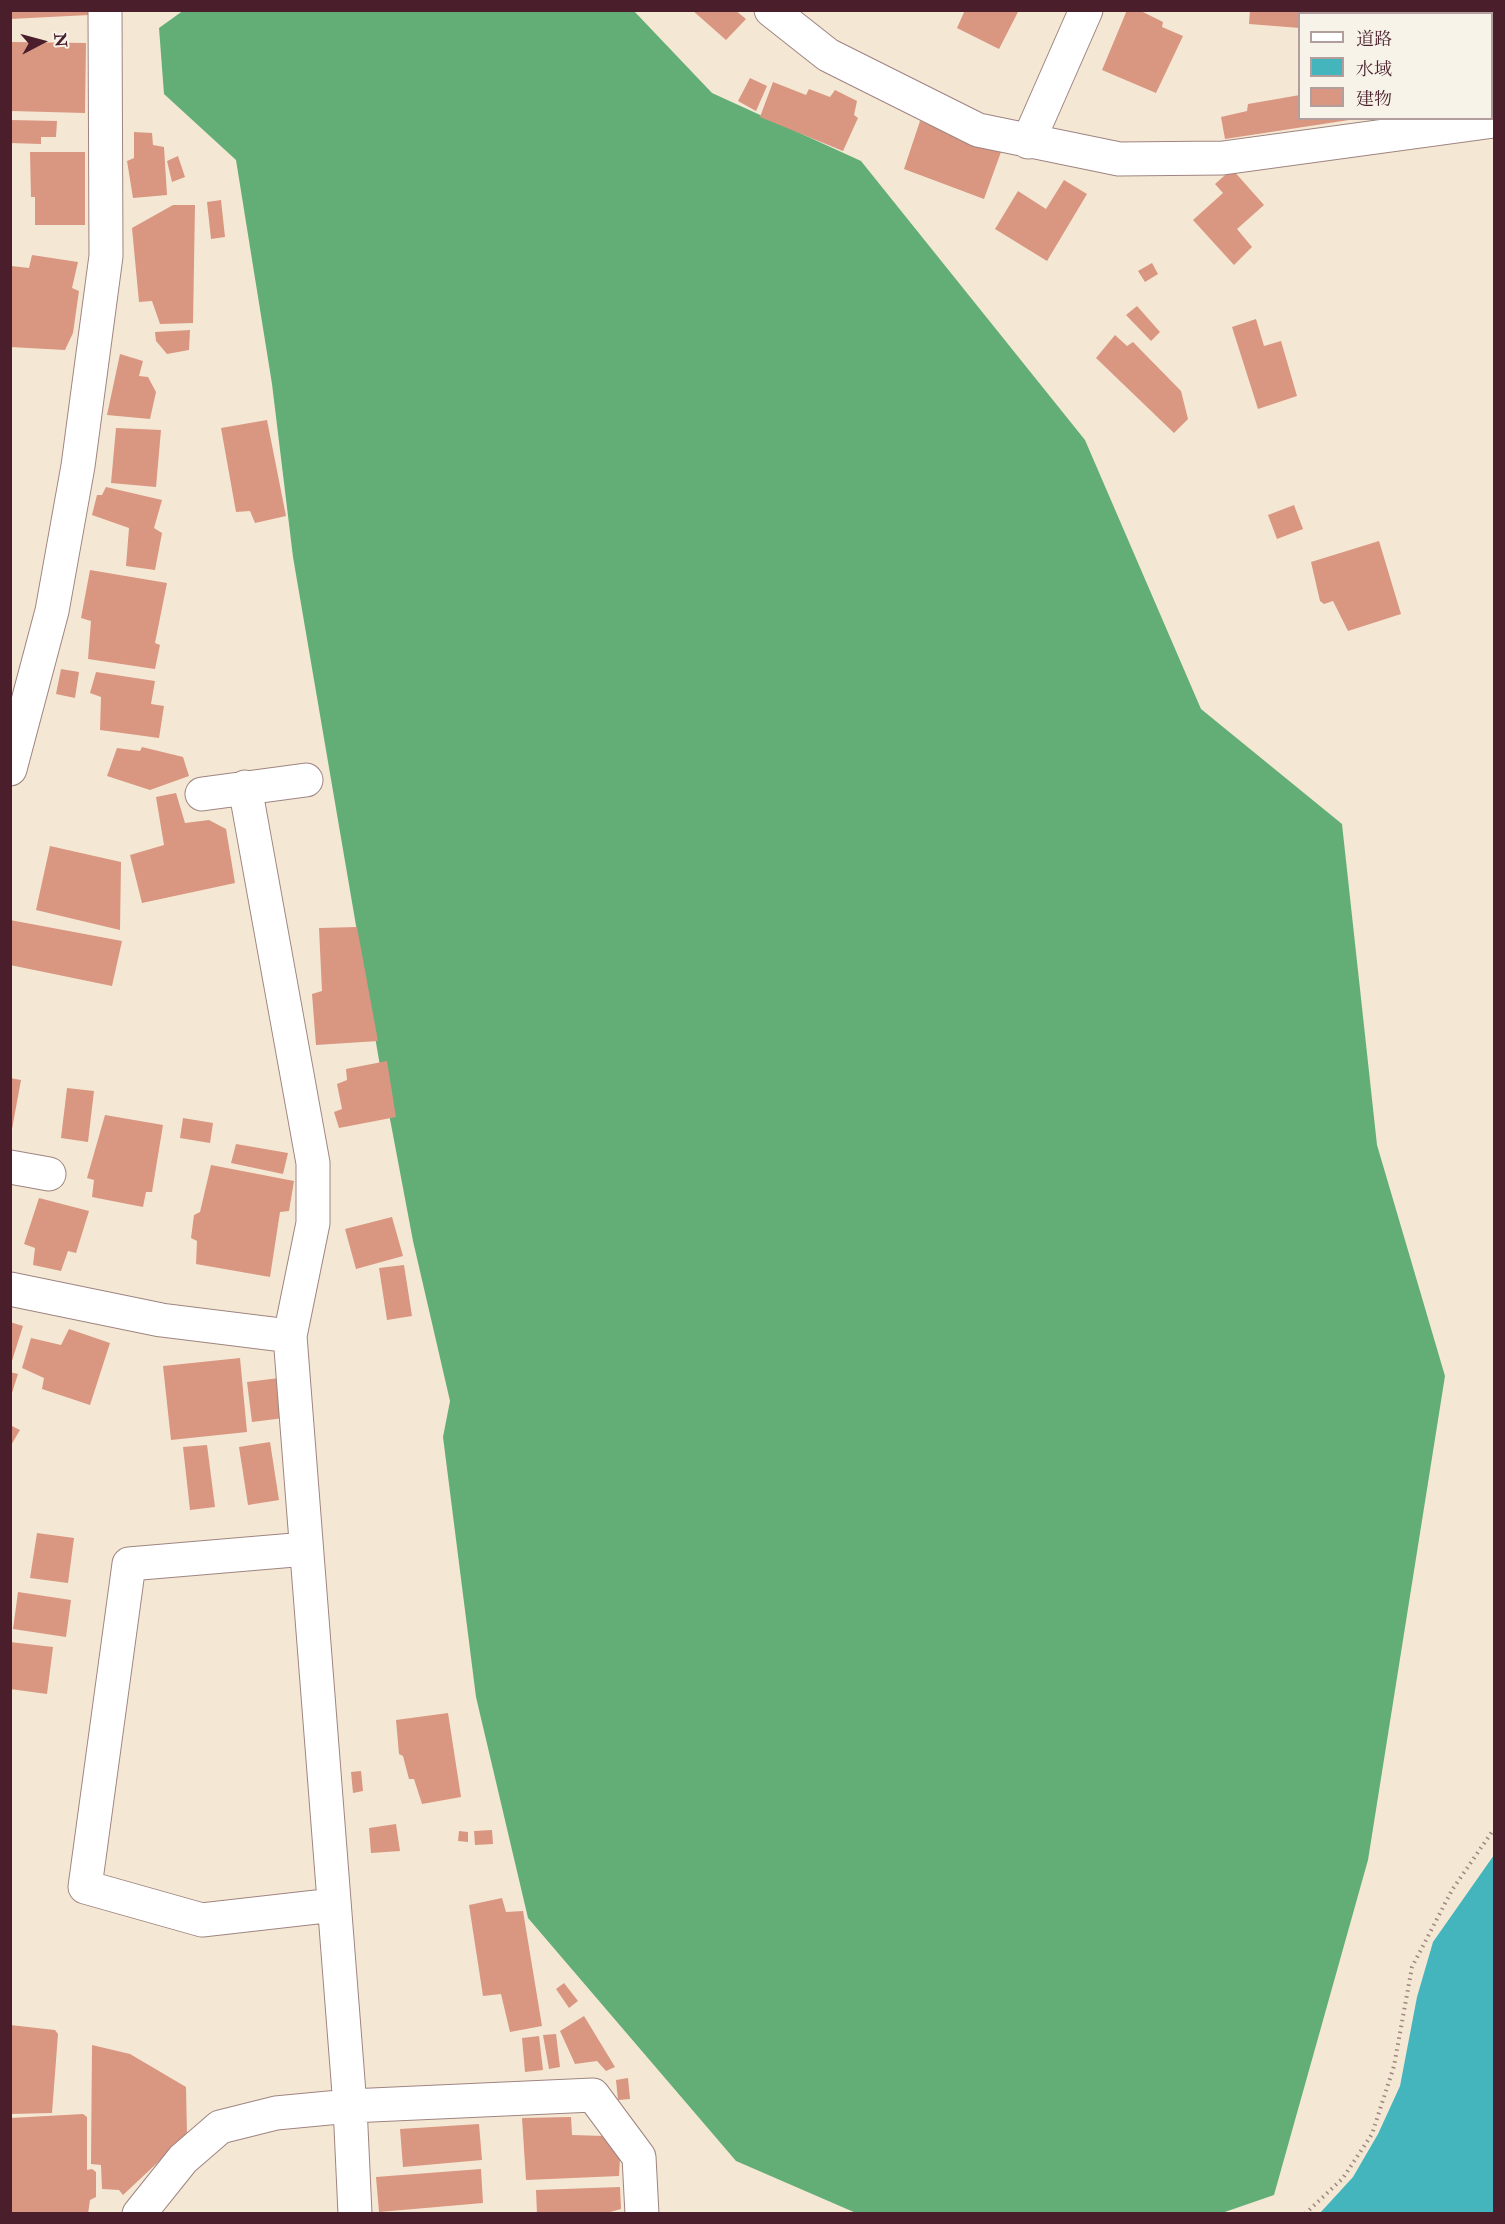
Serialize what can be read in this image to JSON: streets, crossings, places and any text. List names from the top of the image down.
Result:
{
  "legend": ["道路", "水域", "建物"],
  "north": "right"
}
